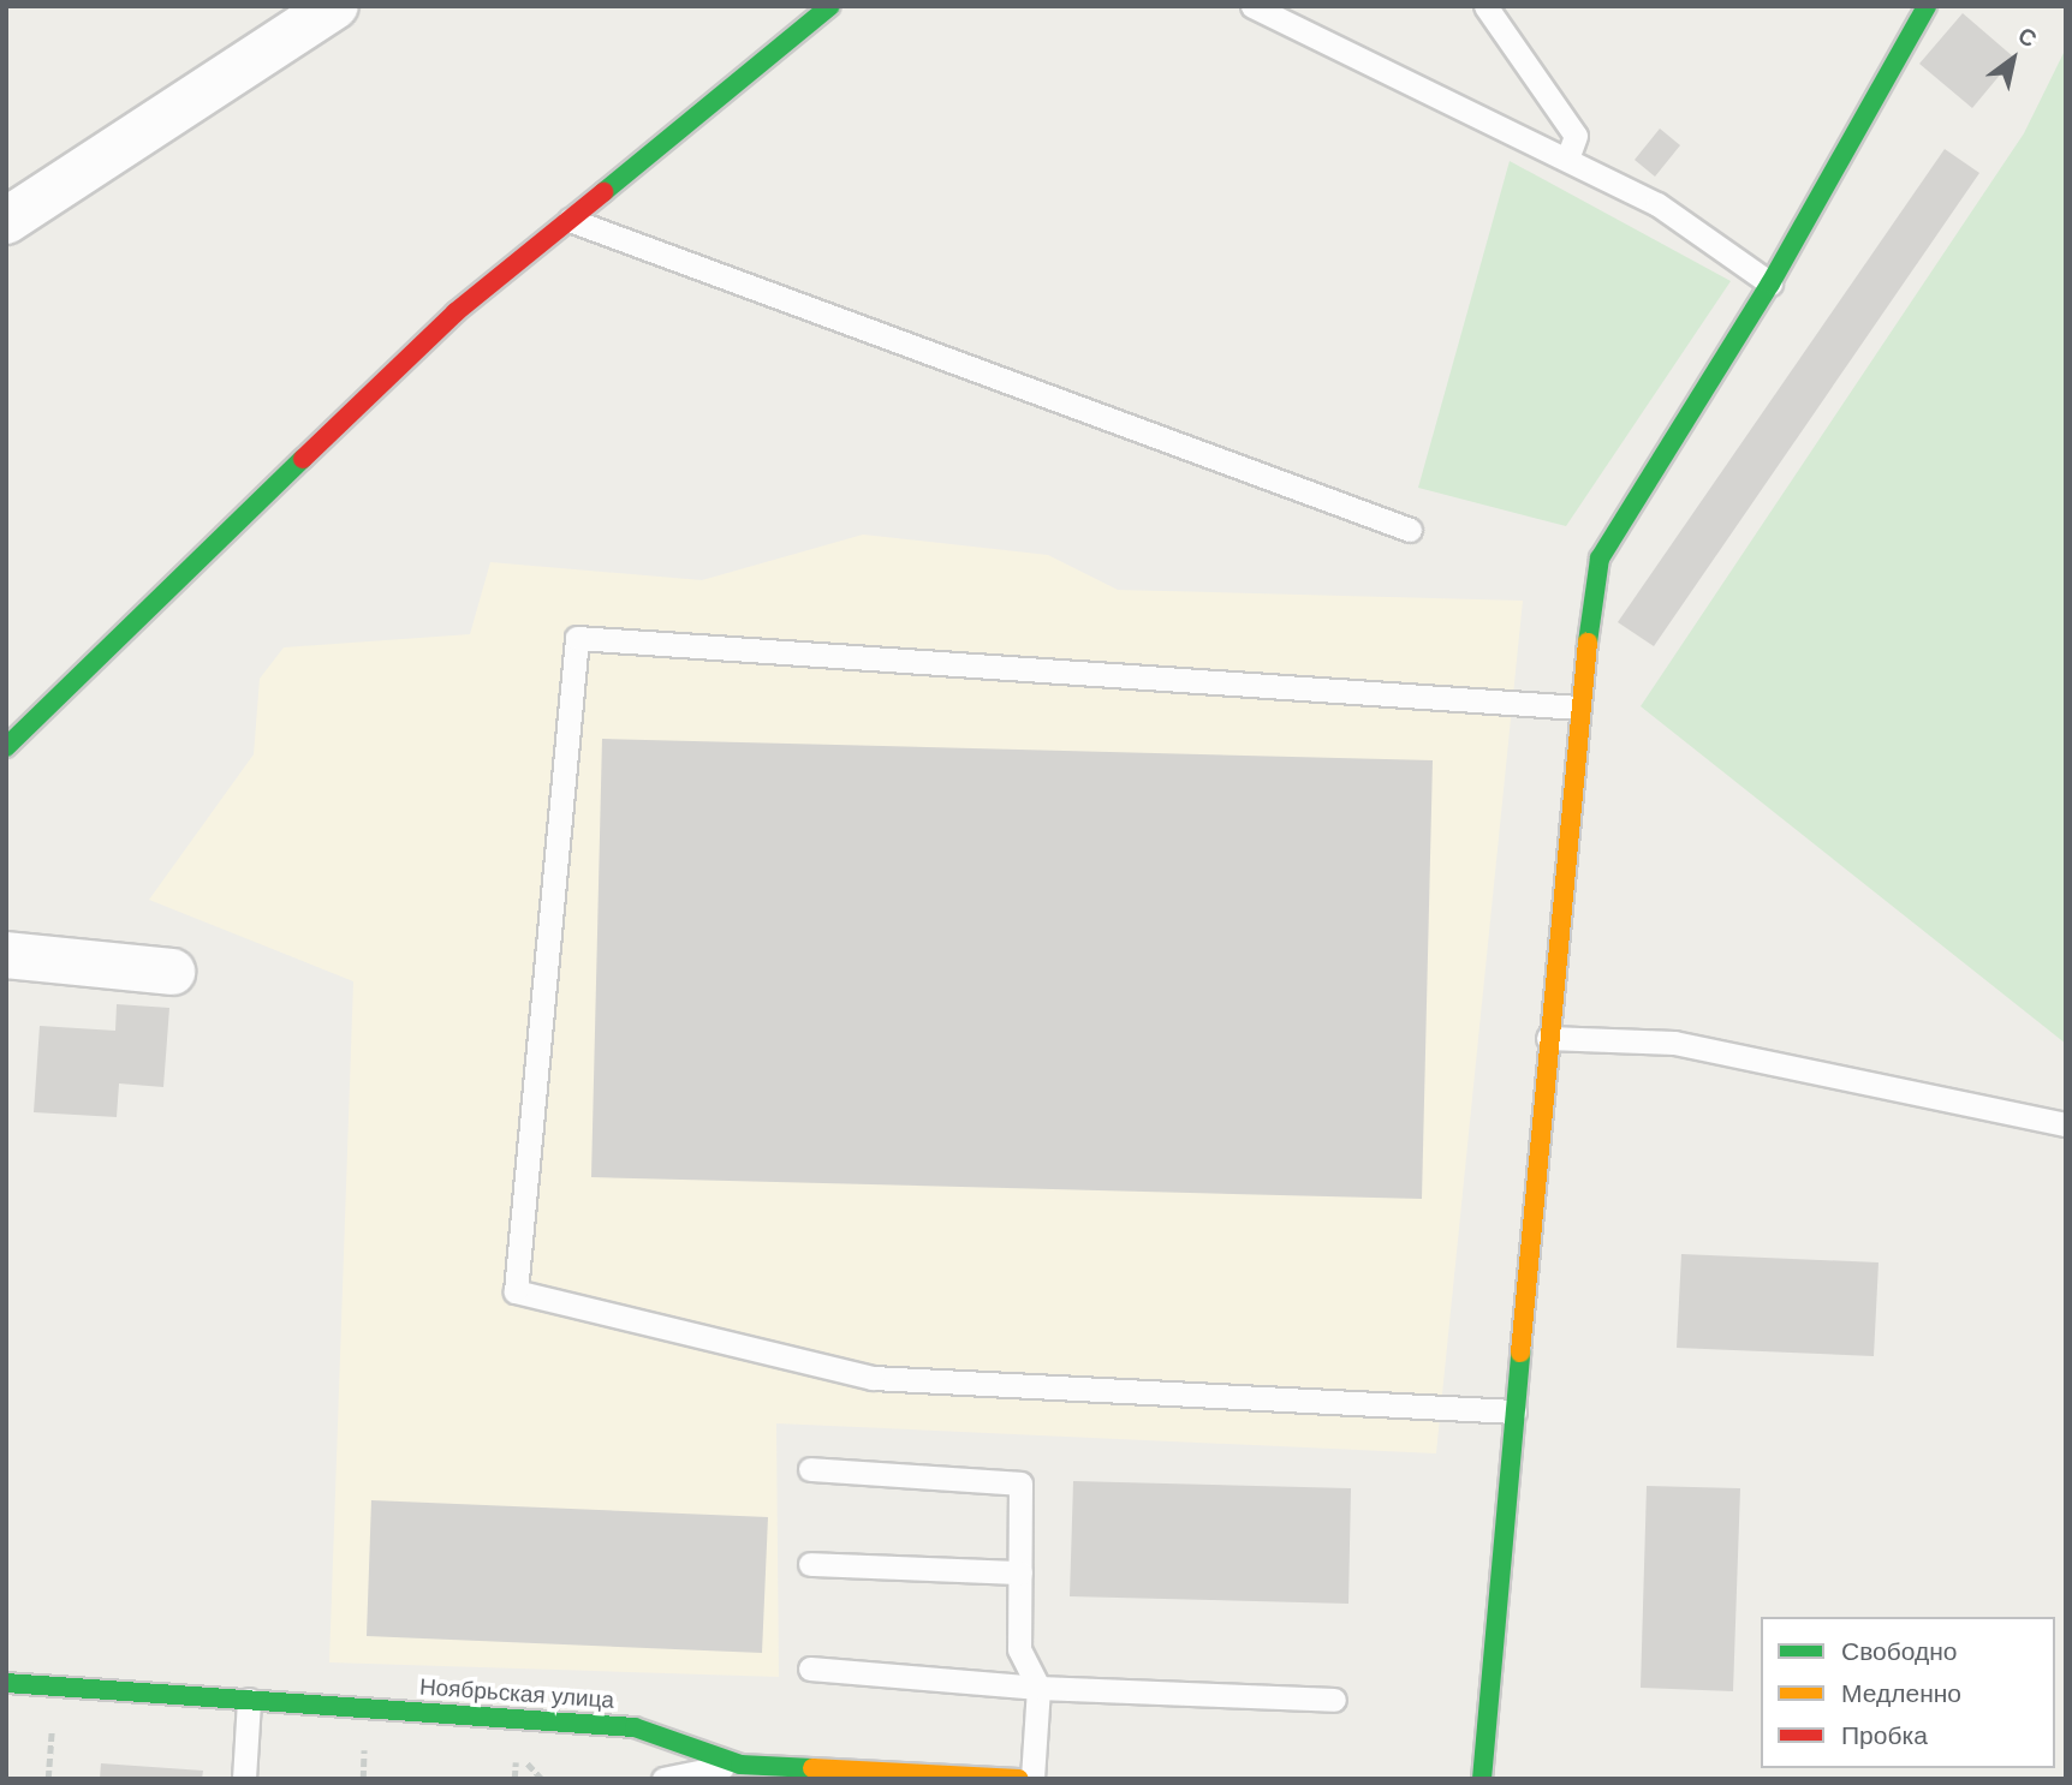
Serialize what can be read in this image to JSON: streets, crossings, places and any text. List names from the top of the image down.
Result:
{
  "streets": {
    "street": ["Ноябрьская улица"]
  },
  "legend": ["Свободно", "Медленно", "Пробка"],
  "north": "top right"
}
